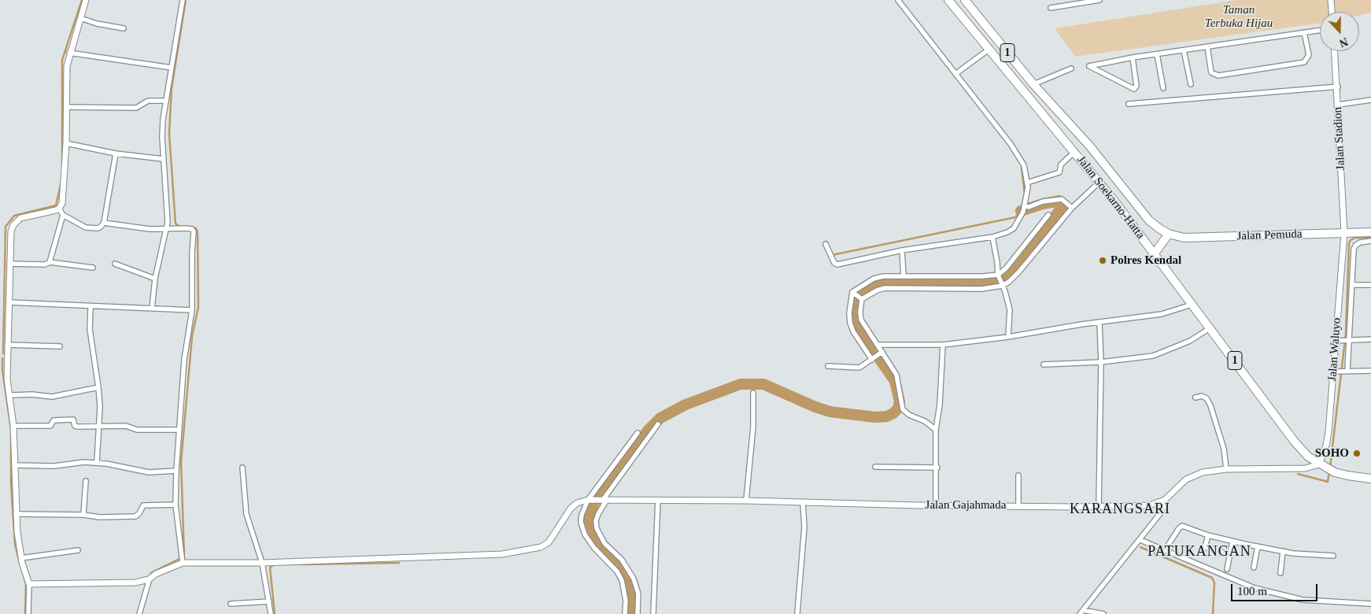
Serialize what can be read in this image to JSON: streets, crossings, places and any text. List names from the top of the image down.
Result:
{
  "streets": {
    "highway": ["1", "Jalan Soekarno-Hatta", "Jalan Pemuda"],
    "street": ["Jalan Stadion", "Jalan Waluyo", "Jalan Gajahmada"]
  },
  "crossings": [
    ["1", "Jalan Soekarno-Hatta"],
    ["Jalan Stadion", "Jalan Pemuda"],
    ["Jalan Stadion", "Jalan Waluyo"],
    ["Jalan Soekarno-Hatta", "Jalan Pemuda"],
    ["Jalan Soekarno-Hatta", "Jalan Waluyo"],
    ["Jalan Soekarno-Hatta", "Jalan Gajahmada"],
    ["Jalan Pemuda", "Jalan Waluyo"],
    ["Jalan Waluyo", "Jalan Gajahmada"]
  ],
  "districts": ["KARANGSARI", "PATUKANGAN"],
  "parks": ["Taman Terbuka Hijau"],
  "places": ["Polres Kendal", "SOHO"],
  "scale_bar": "100 m",
  "north": "bottom"
}
